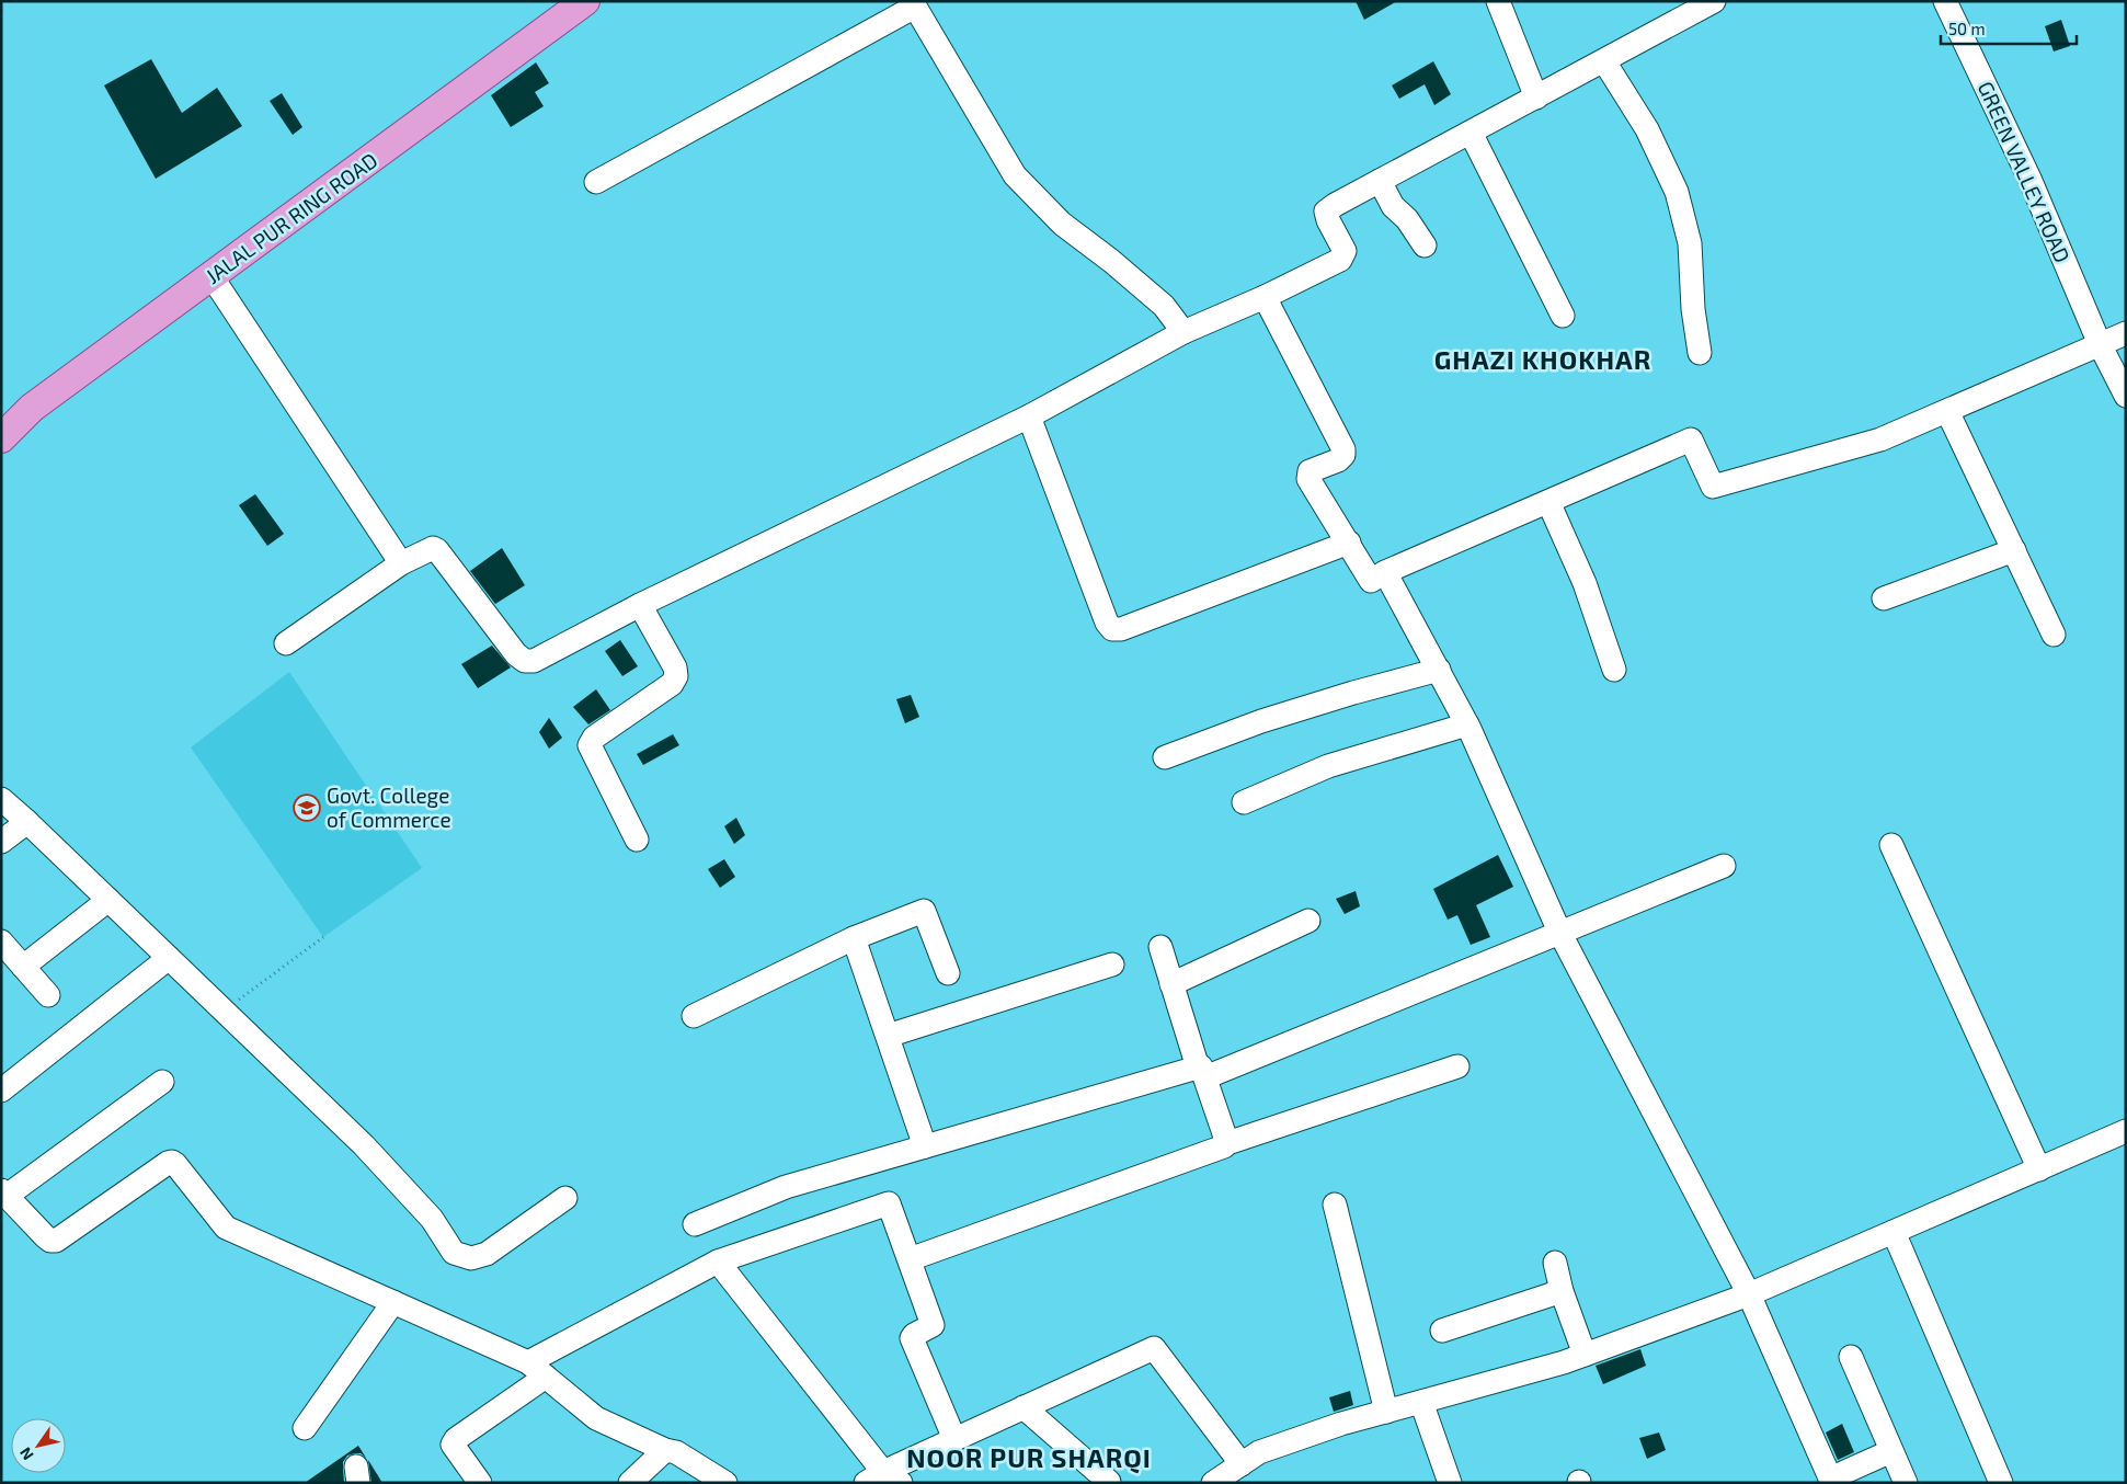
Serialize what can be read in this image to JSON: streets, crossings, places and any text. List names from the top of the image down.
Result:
{
  "streets": {
    "main road": ["JALAL PUR RING ROAD"],
    "street": ["GREEN VALLEY ROAD"]
  },
  "districts": ["GHAZI KHOKHAR", "NOOR PUR SHARQI"],
  "places": {
    "school or university": ["Govt. College of Commerce"]
  },
  "scale_bar": "50 m",
  "north": "bottom left"
}
